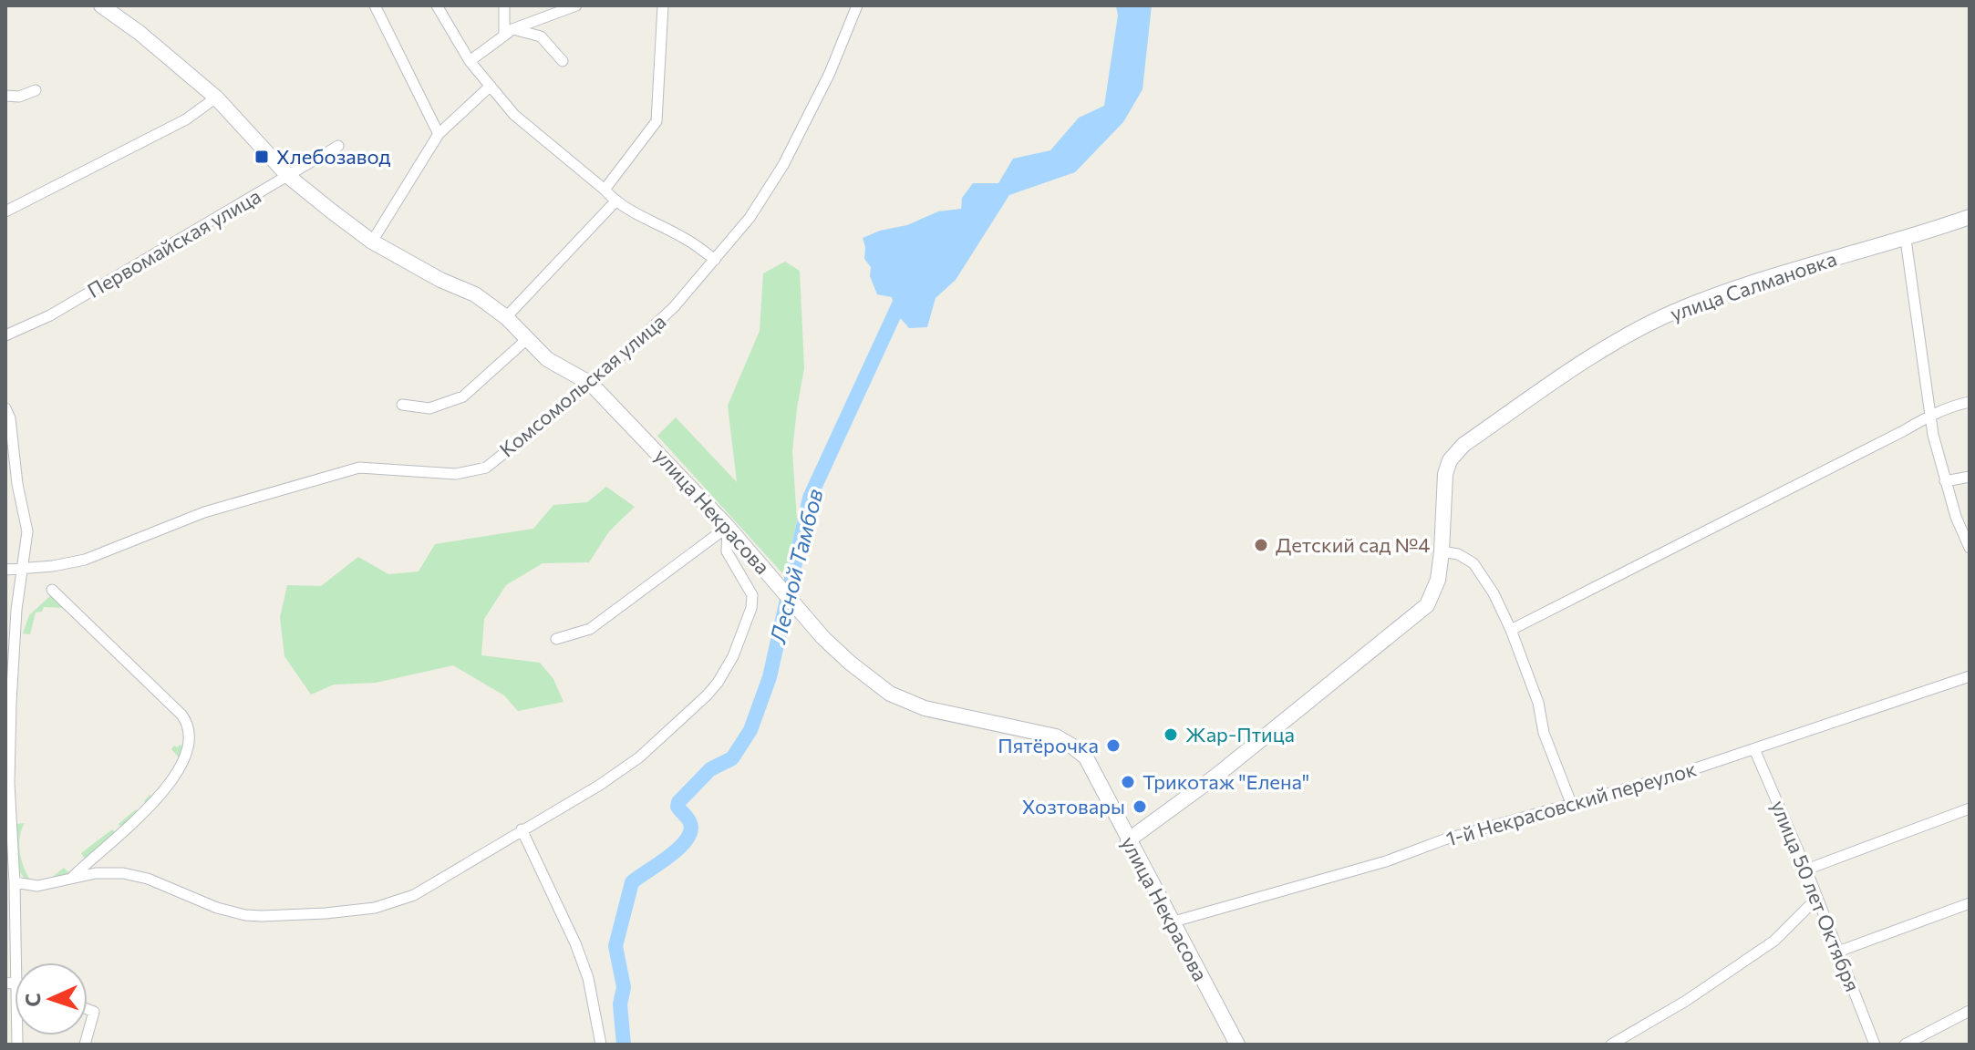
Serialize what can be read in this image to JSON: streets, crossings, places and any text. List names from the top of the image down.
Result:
{
  "streets": {
    "street": [
      "Первомайская улица",
      "улица Салмановка",
      "Комсомольская улица",
      "улица Некрасова",
      "1-й Некрасовский переулок",
      "улица 50 лет Октября"
    ]
  },
  "crossings": [
    ["Первомайская улица", "улица Некрасова"],
    ["улица Салмановка", "улица Некрасова"],
    ["Комсомольская улица", "улица Некрасова"],
    ["улица Некрасова", "1-й Некрасовский переулок"],
    ["1-й Некрасовский переулок", "улица 50 лет Октября"]
  ],
  "water": ["Лесной Тамбов"],
  "places": {
    "transit": ["Хлебозавод"],
    "other": [
      "Детский сад №4",
      "Жар-Птица",
      "Пятёрочка",
      "Трикотаж \"Елена\"",
      "Хозтовары"
    ]
  },
  "north": "left"
}
